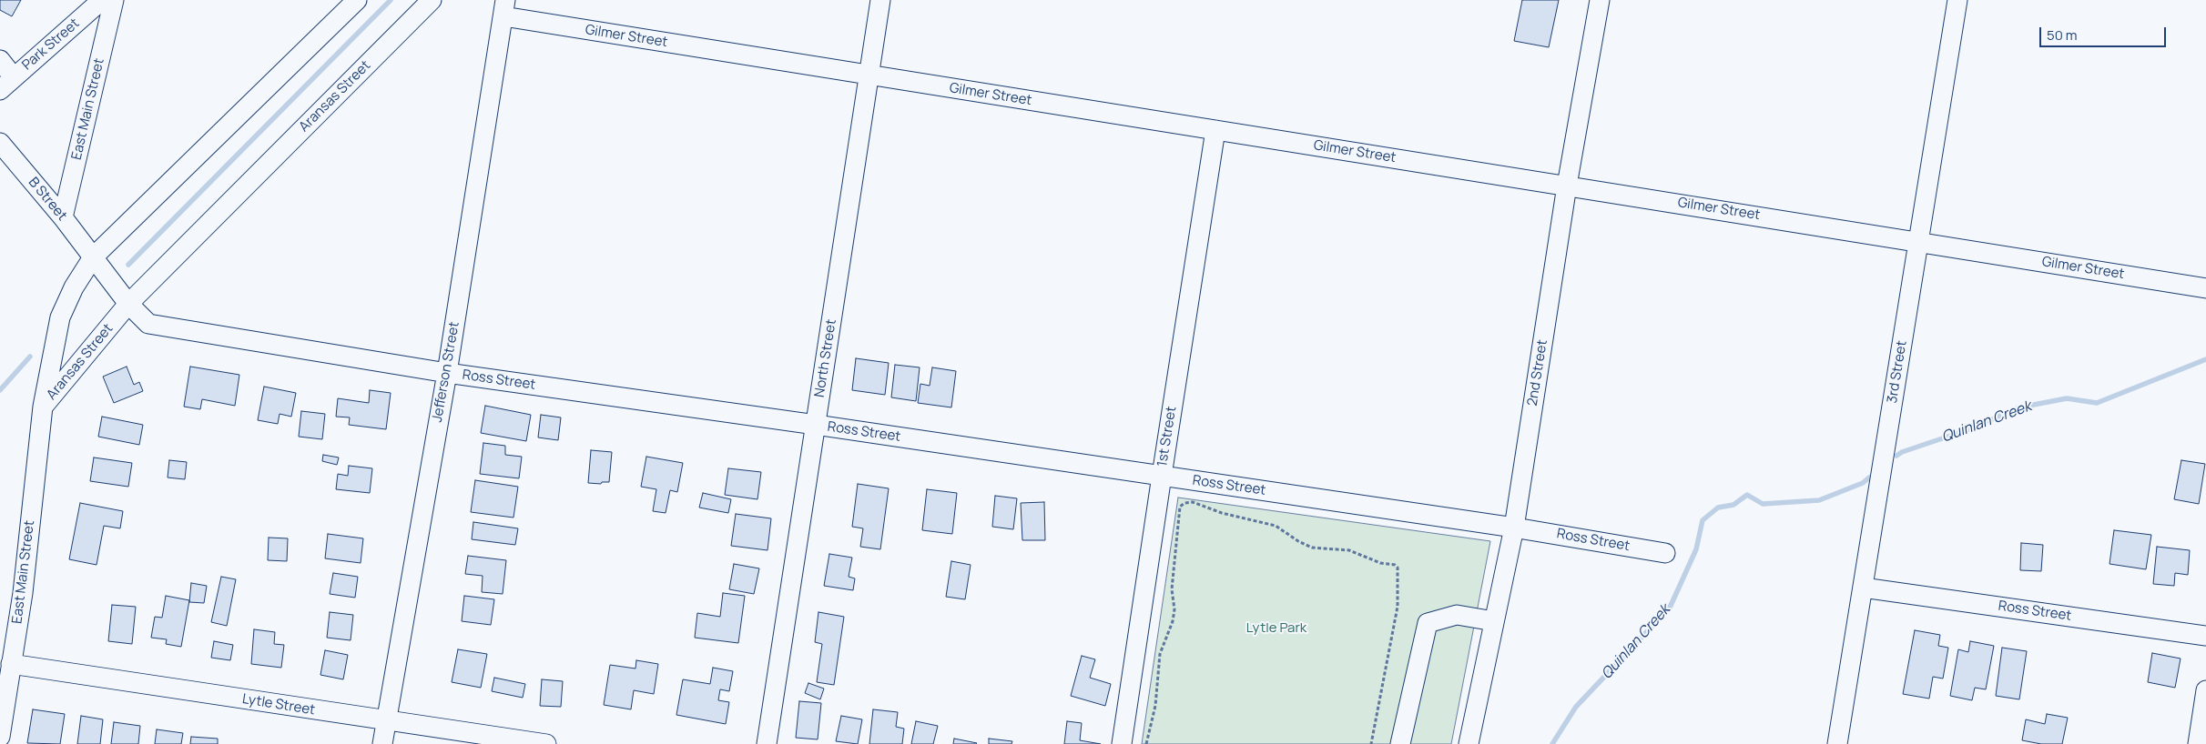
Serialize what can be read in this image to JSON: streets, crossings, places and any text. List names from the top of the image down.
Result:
{
  "streets": {
    "street": [
      "Gilmer Street",
      "Park Street",
      "Aransas Street",
      "East Main Street",
      "B Street",
      "North Street",
      "Jefferson Street",
      "3rd Street",
      "2nd Street",
      "Ross Street",
      "1st Street",
      "Lytle Street"
    ]
  },
  "crossings": [
    ["Gilmer Street", "North Street"],
    ["Gilmer Street", "Jefferson Street"],
    ["Gilmer Street", "3rd Street"],
    ["Gilmer Street", "2nd Street"],
    ["Gilmer Street", "1st Street"],
    ["Aransas Street", "East Main Street"],
    ["Aransas Street", "B Street"],
    ["Aransas Street", "Ross Street"],
    ["East Main Street", "B Street"],
    ["East Main Street", "Lytle Street"],
    ["B Street", "Ross Street"],
    ["North Street", "Ross Street"],
    ["Jefferson Street", "Ross Street"],
    ["Jefferson Street", "Lytle Street"],
    ["3rd Street", "Ross Street"],
    ["2nd Street", "Ross Street"],
    ["Ross Street", "1st Street"]
  ],
  "water": ["Quinlan Creek"],
  "parks": ["Lytle Park"],
  "scale_bar": "50 m"
}
